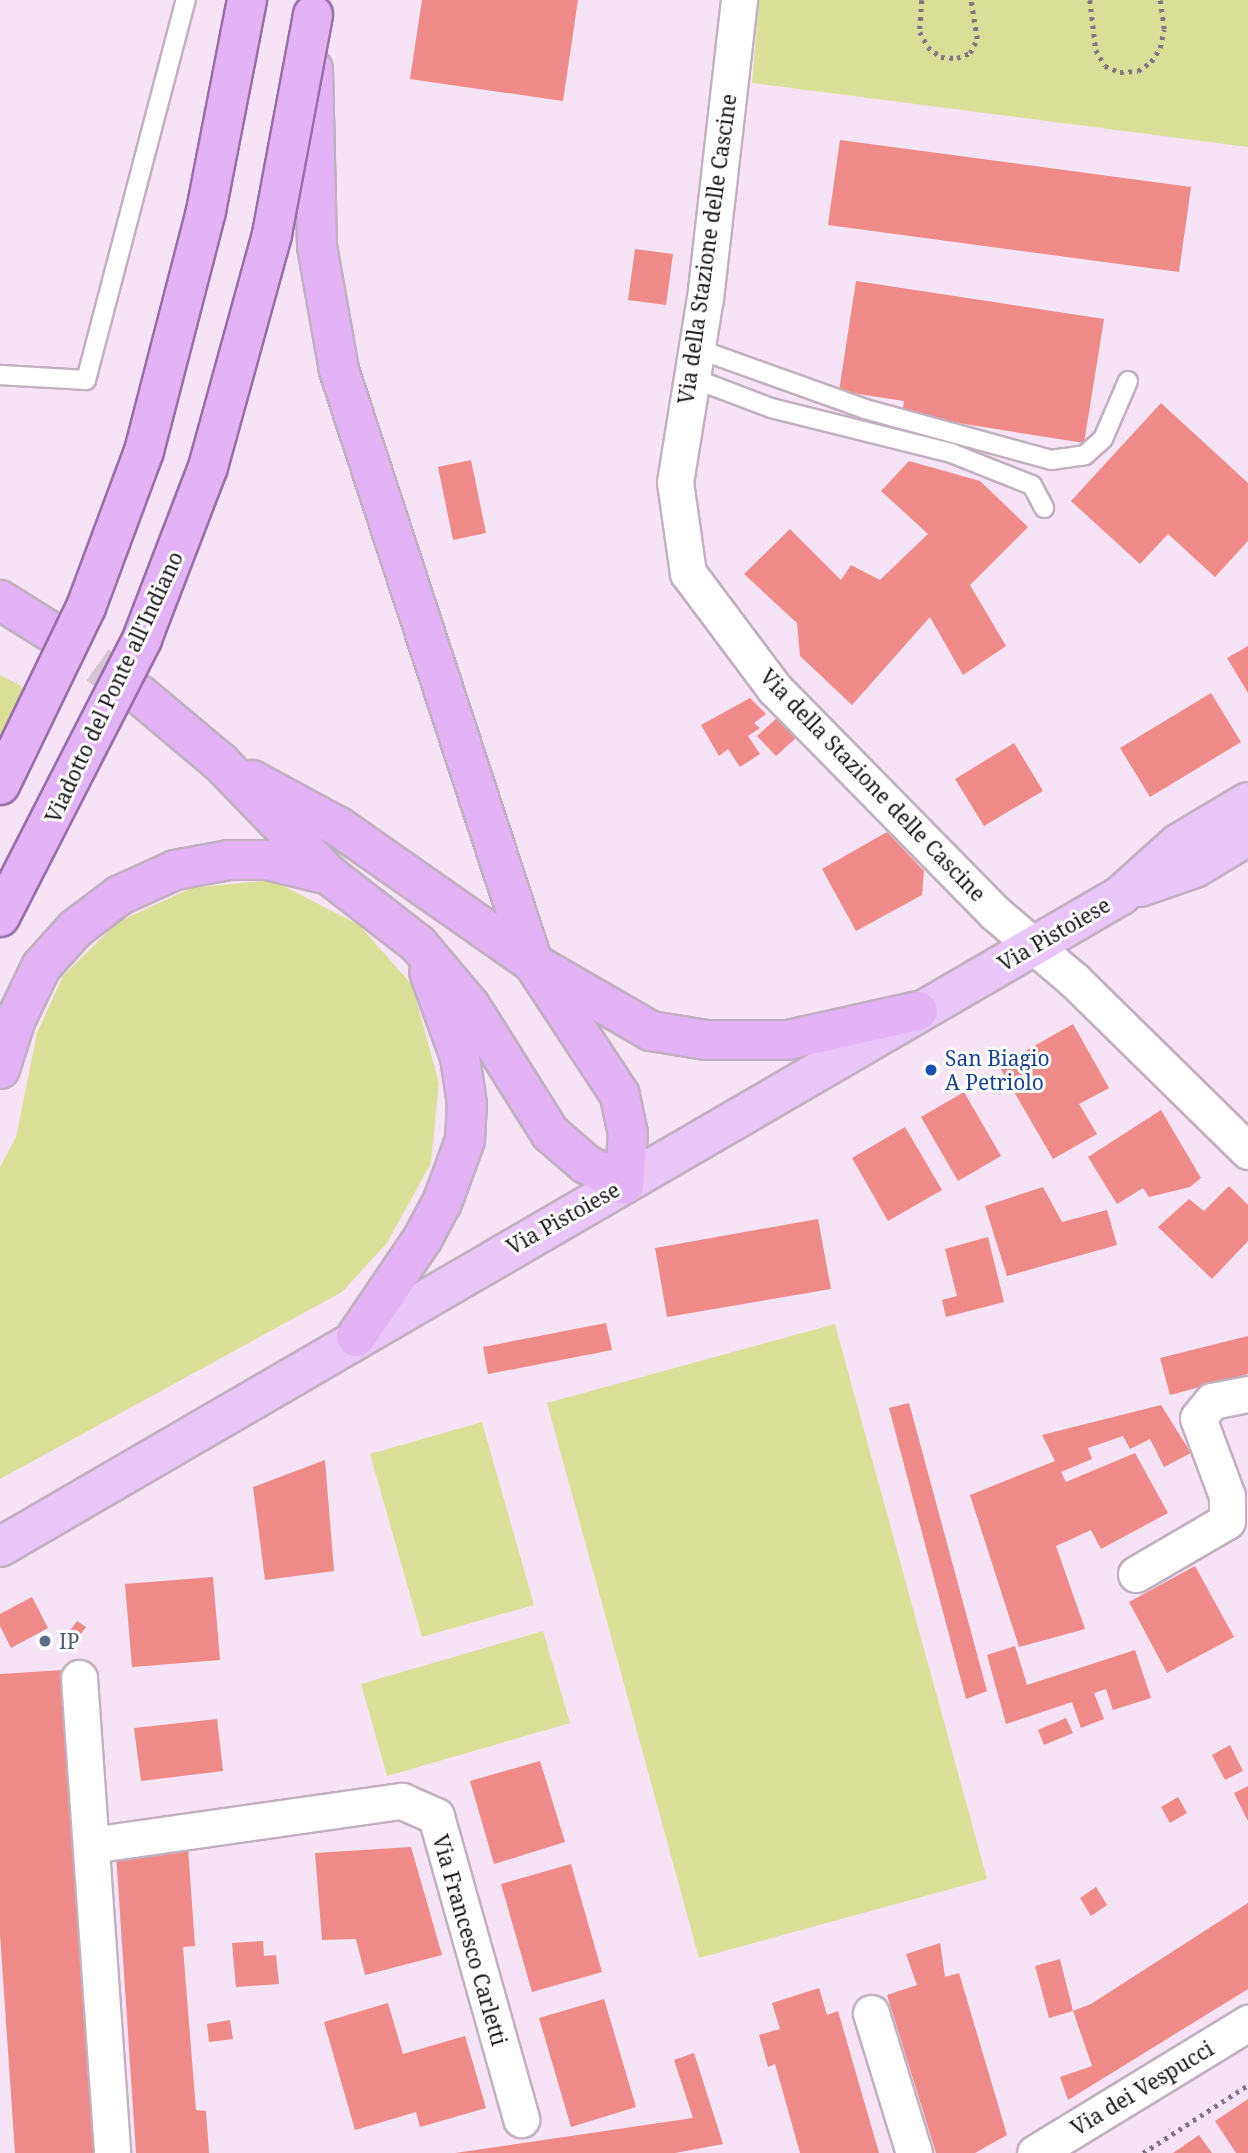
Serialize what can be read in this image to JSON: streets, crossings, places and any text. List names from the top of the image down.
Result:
{
  "streets": {
    "highway": ["Viadotto del Ponte all'Indiano"],
    "main road": ["Via Pistoiese"],
    "street": ["Via della Stazione delle Cascine", "Via Francesco Carletti", "Via dei Vespucci"]
  },
  "crossings": [
    ["Via della Stazione delle Cascine", "Via Pistoiese"]
  ],
  "places": ["San Biagio A Petriolo", "IP"]
}
